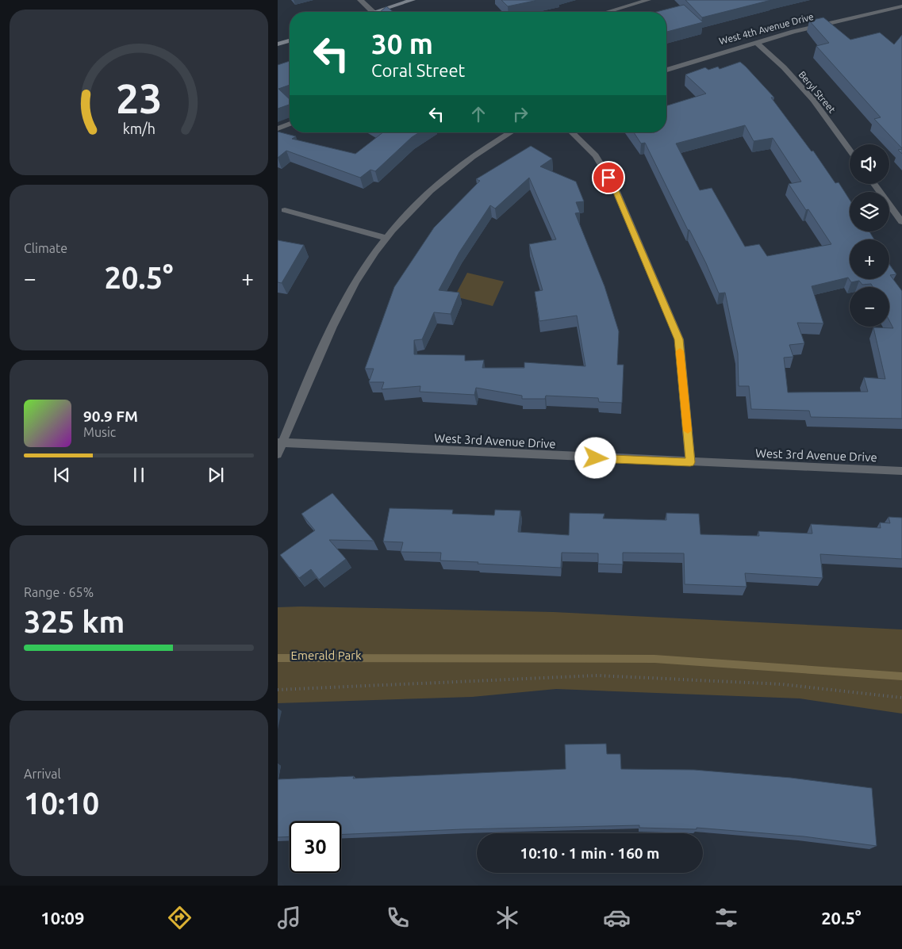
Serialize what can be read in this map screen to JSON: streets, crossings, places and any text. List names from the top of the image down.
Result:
{
  "streets": {
    "street": ["West 4th Avenue Drive", "Beryl Street", "West 3rd Avenue Drive"]
  },
  "crossings": [
    ["West 4th Avenue Drive", "Beryl Street"]
  ],
  "parks": ["Emerald Park"],
  "page": {
    "turn": ["30 m", "Coral Street"],
    "map_buttons": ["+", "−"],
    "tile": [
      "Climate",
      ["Range · 65%", "325 km"],
      ["Arrival", "10:10"]
    ],
    "heat": ["−", "20.5°", "+"],
    "song": ["90.9 FM", "Music"],
    "limit": "30",
    "trip": "10:10 · 1 min · 160 m",
    "tabs": ["10:09", "20.5°"],
    "gauge": ["23", "km/h"]
  }
}
